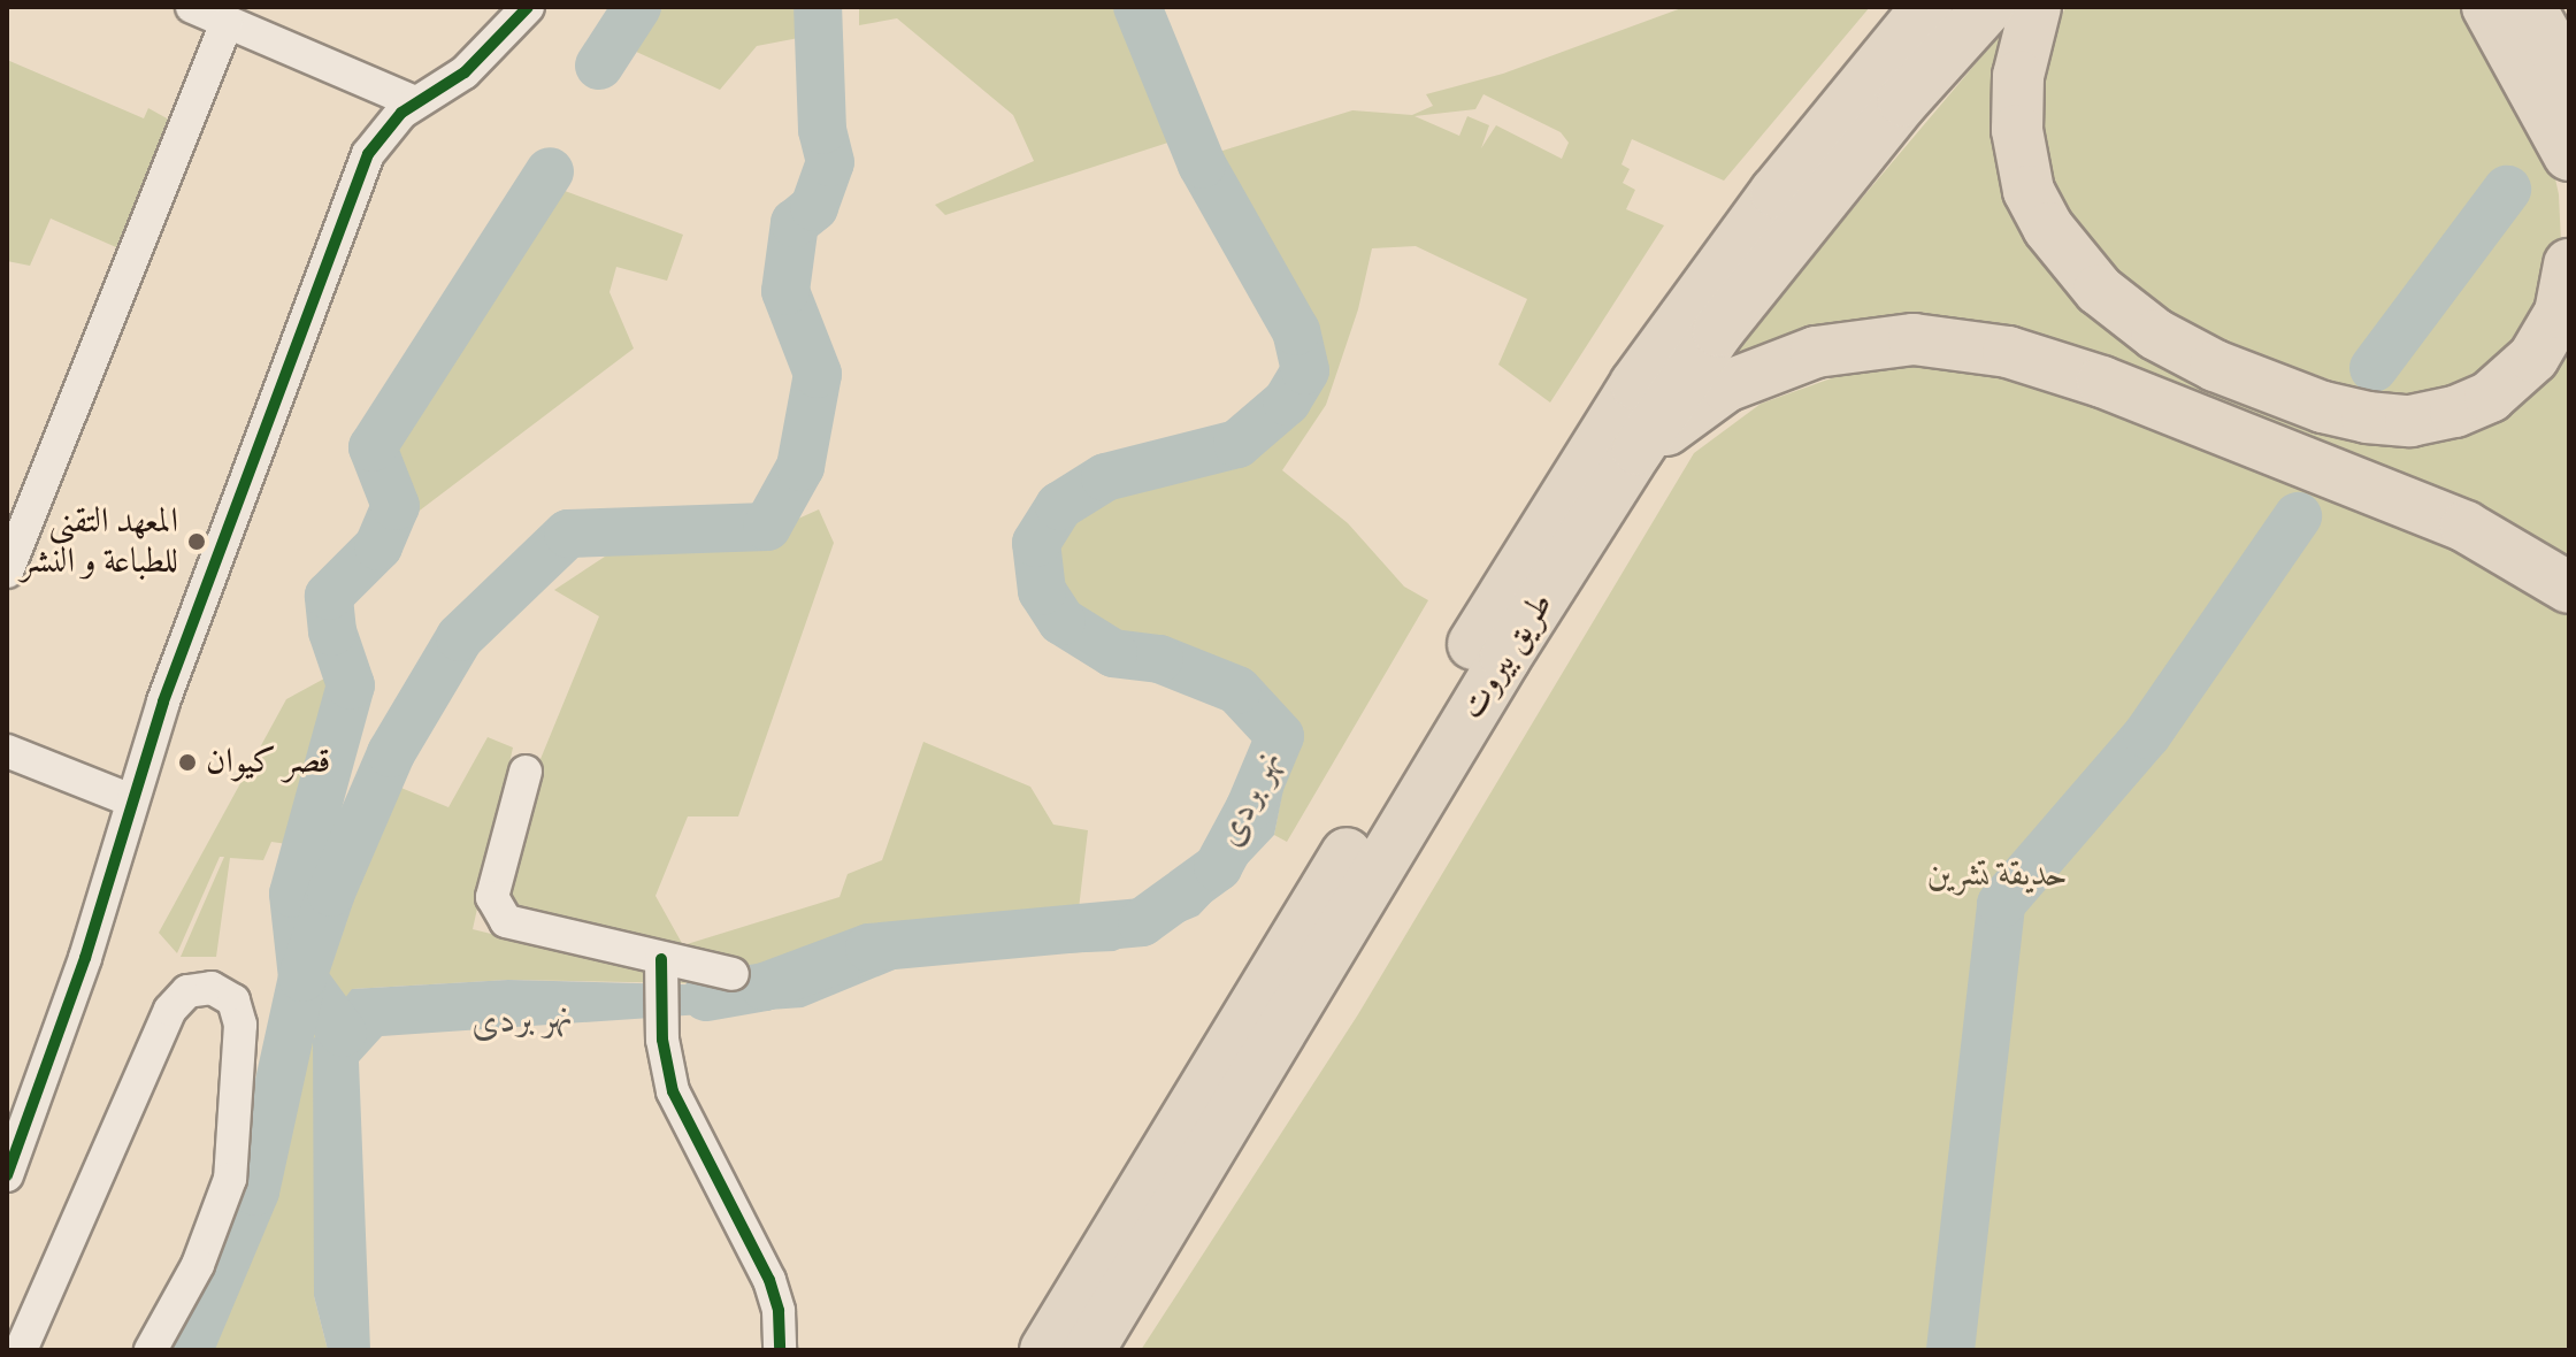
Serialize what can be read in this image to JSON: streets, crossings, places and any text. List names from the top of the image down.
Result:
{
  "streets": {
    "main road": ["طريق بيروت"]
  },
  "water": ["نهر بردى"],
  "parks": ["حديقة تشرين"],
  "places": ["المعهد التقني للطباعة و النشر", "قصر كيوان"]
}
